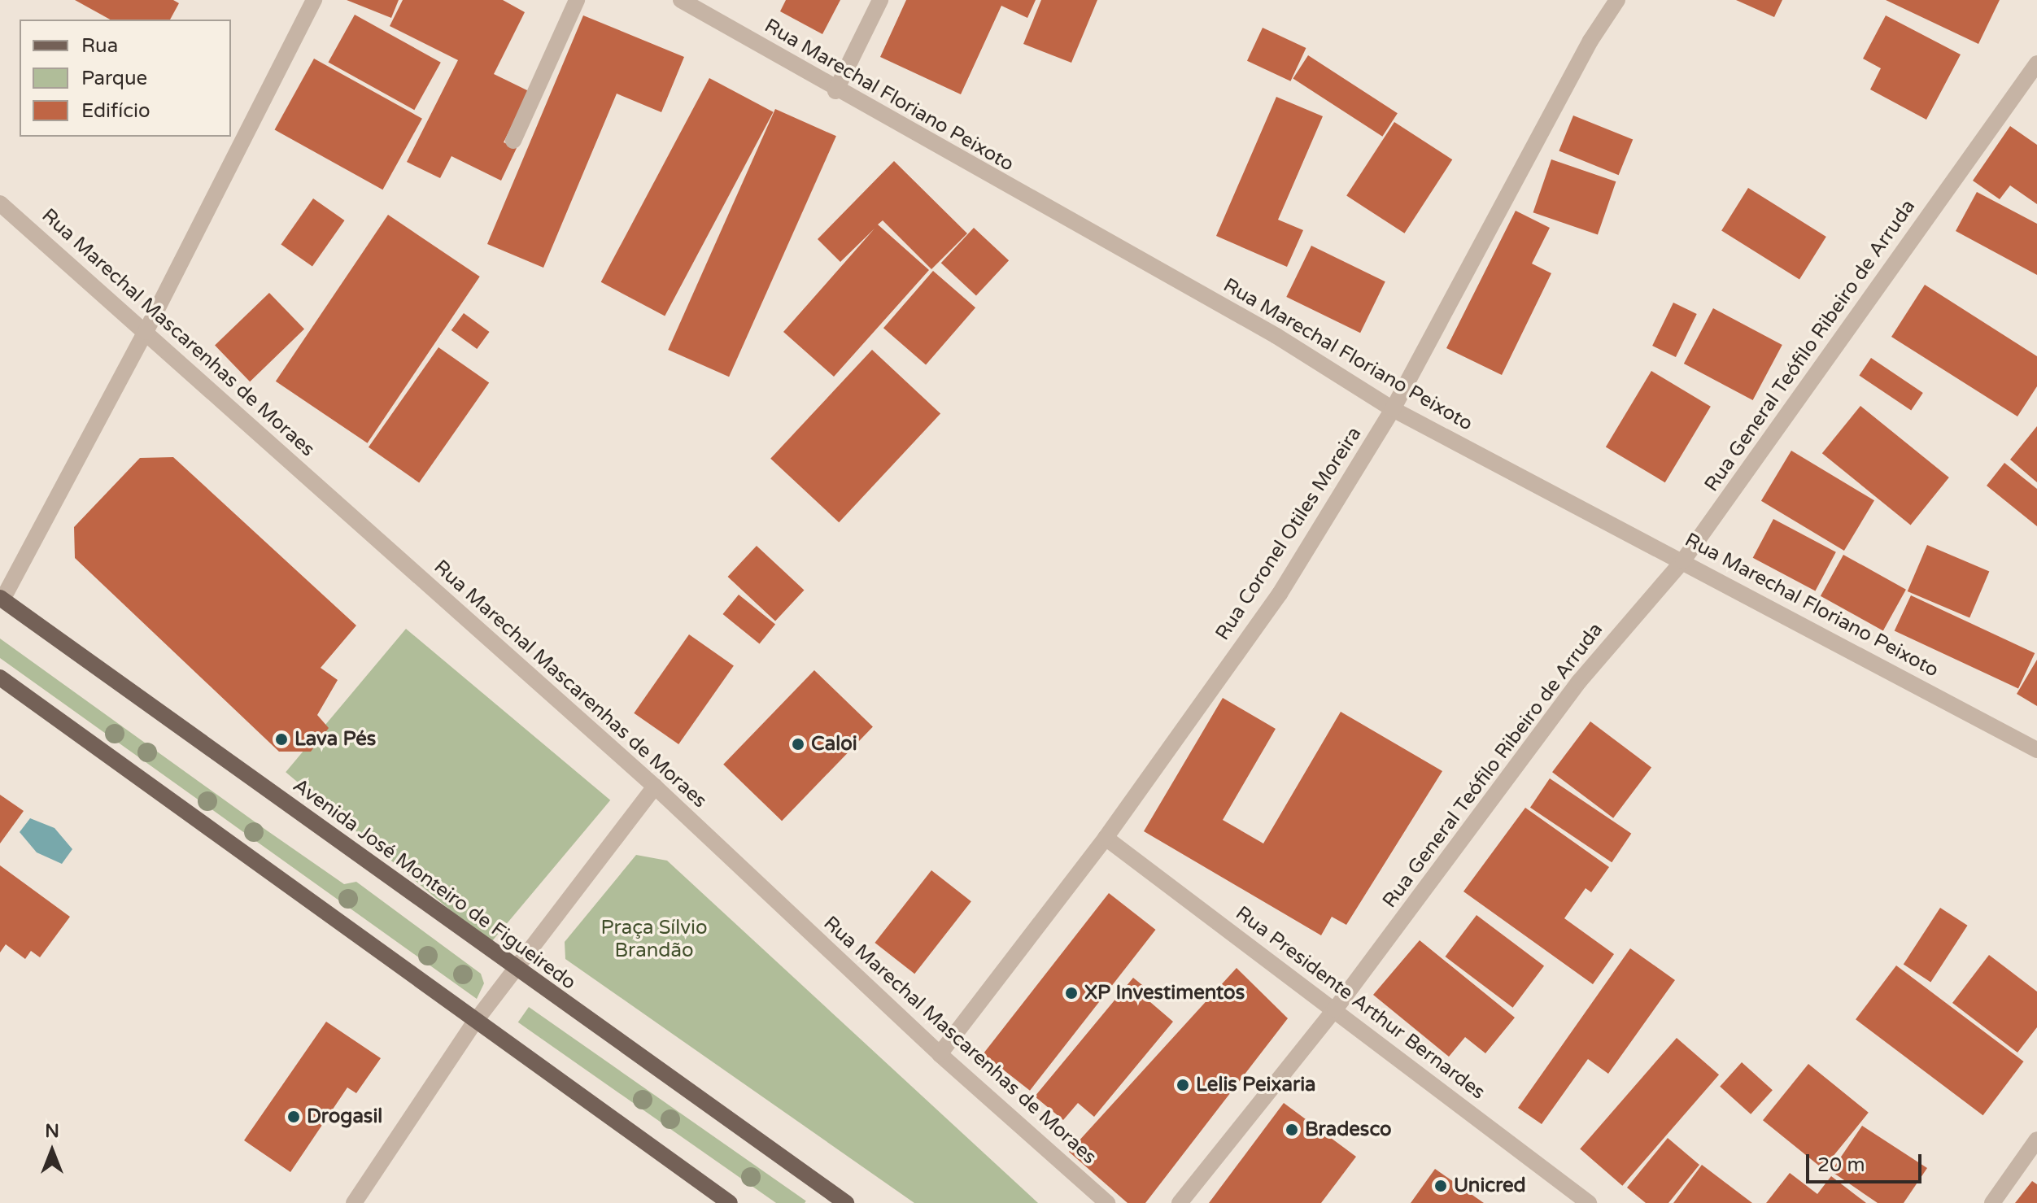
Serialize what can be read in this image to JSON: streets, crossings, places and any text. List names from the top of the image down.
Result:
{
  "streets": {
    "main road": ["Avenida José Monteiro de Figueiredo"],
    "street": [
      "Rua Marechal Floriano Peixoto",
      "Rua Marechal Mascarenhas de Moraes",
      "Rua General Teófilo Ribeiro de Arruda",
      "Rua Coronel Otiles Moreira",
      "Rua Presidente Arthur Bernardes"
    ]
  },
  "crossings": [
    ["Rua Marechal Floriano Peixoto", "Rua General Teófilo Ribeiro de Arruda"],
    ["Rua Marechal Floriano Peixoto", "Rua Coronel Otiles Moreira"],
    ["Rua Marechal Mascarenhas de Moraes", "Rua Coronel Otiles Moreira"],
    ["Rua General Teófilo Ribeiro de Arruda", "Rua Presidente Arthur Bernardes"],
    ["Rua Coronel Otiles Moreira", "Rua Presidente Arthur Bernardes"]
  ],
  "parks": ["Praça Sílvio Brandão"],
  "places": [
    "Lava Pés",
    "Caloi",
    "XP Investimentos",
    "Lelis Peixaria",
    "Drogasil",
    "Bradesco",
    "Unicred"
  ],
  "legend": ["Rua", "Parque", "Edifício"],
  "scale_bar": "20 m",
  "north": "top"
}
